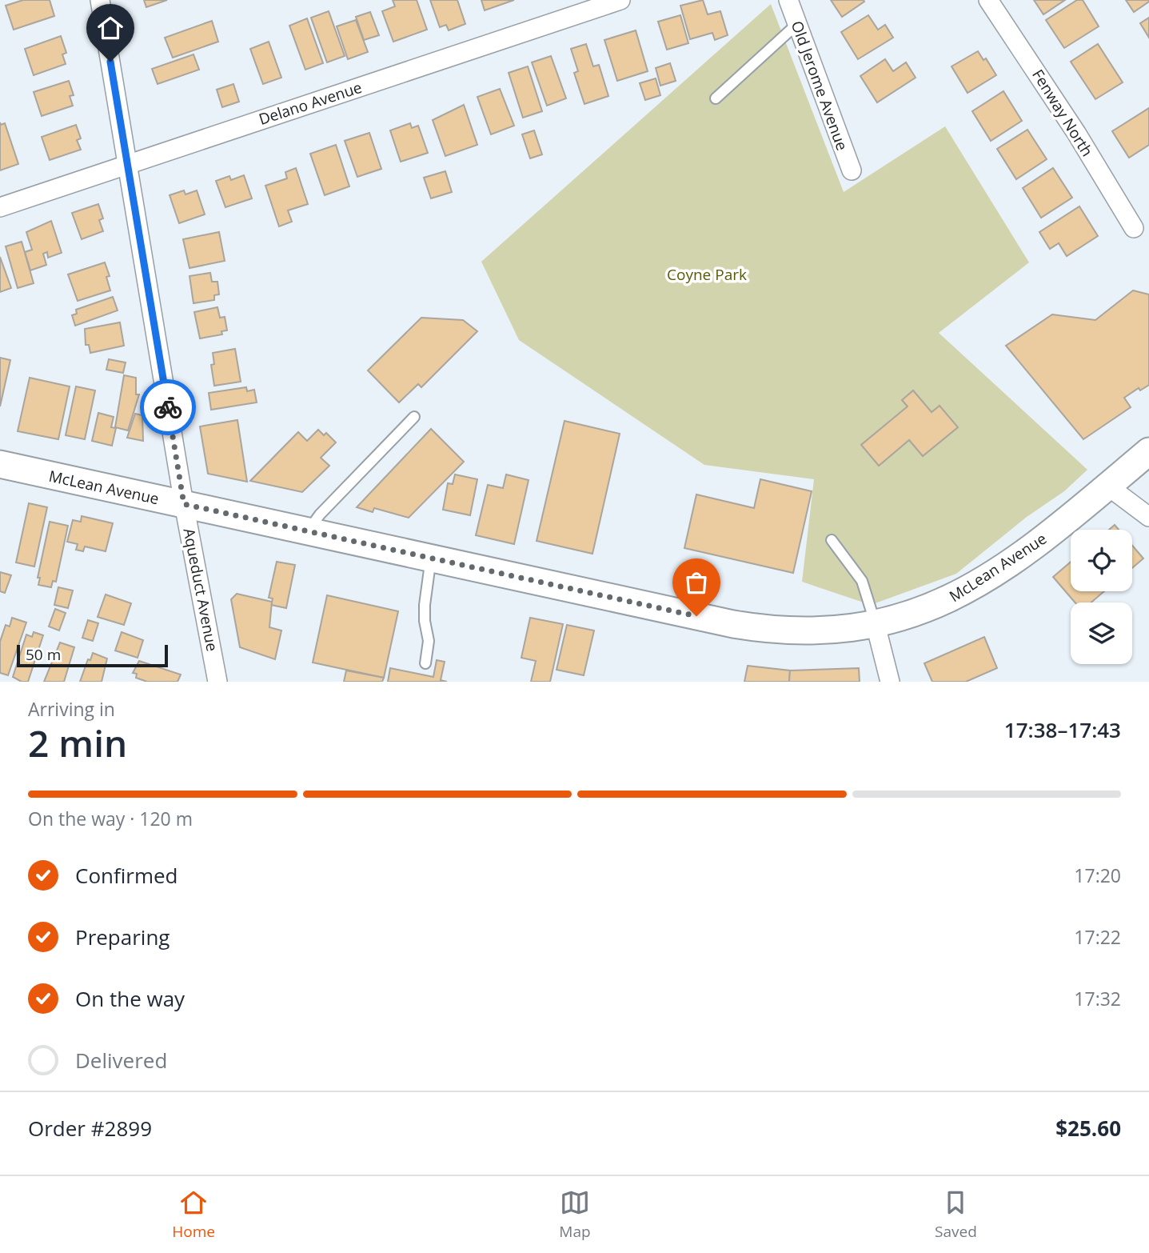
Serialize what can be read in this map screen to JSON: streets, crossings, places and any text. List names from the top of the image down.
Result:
{
  "streets": {
    "street": [
      "Old Jerome Avenue",
      "Delano Avenue",
      "Fenway North",
      "McLean Avenue",
      "Aqueduct Avenue"
    ]
  },
  "crossings": [
    ["Delano Avenue", "Aqueduct Avenue"],
    ["McLean Avenue", "Aqueduct Avenue"]
  ],
  "parks": ["Coyne Park"],
  "scale_bar": "50 m",
  "page": {
    "scale": "50 m",
    "heading": ["2 min", "Arriving in", "17:38–17:43"],
    "panel": ["Order #2899", "$25.60"],
    "bar": "On the way · 120 m",
    "list": [
      ["Confirmed", "17:20"],
      ["Preparing", "17:22"],
      ["On the way", "17:32"],
      "Delivered"
    ],
    "tabs": ["Home", "Map", "Saved"]
  }
}
